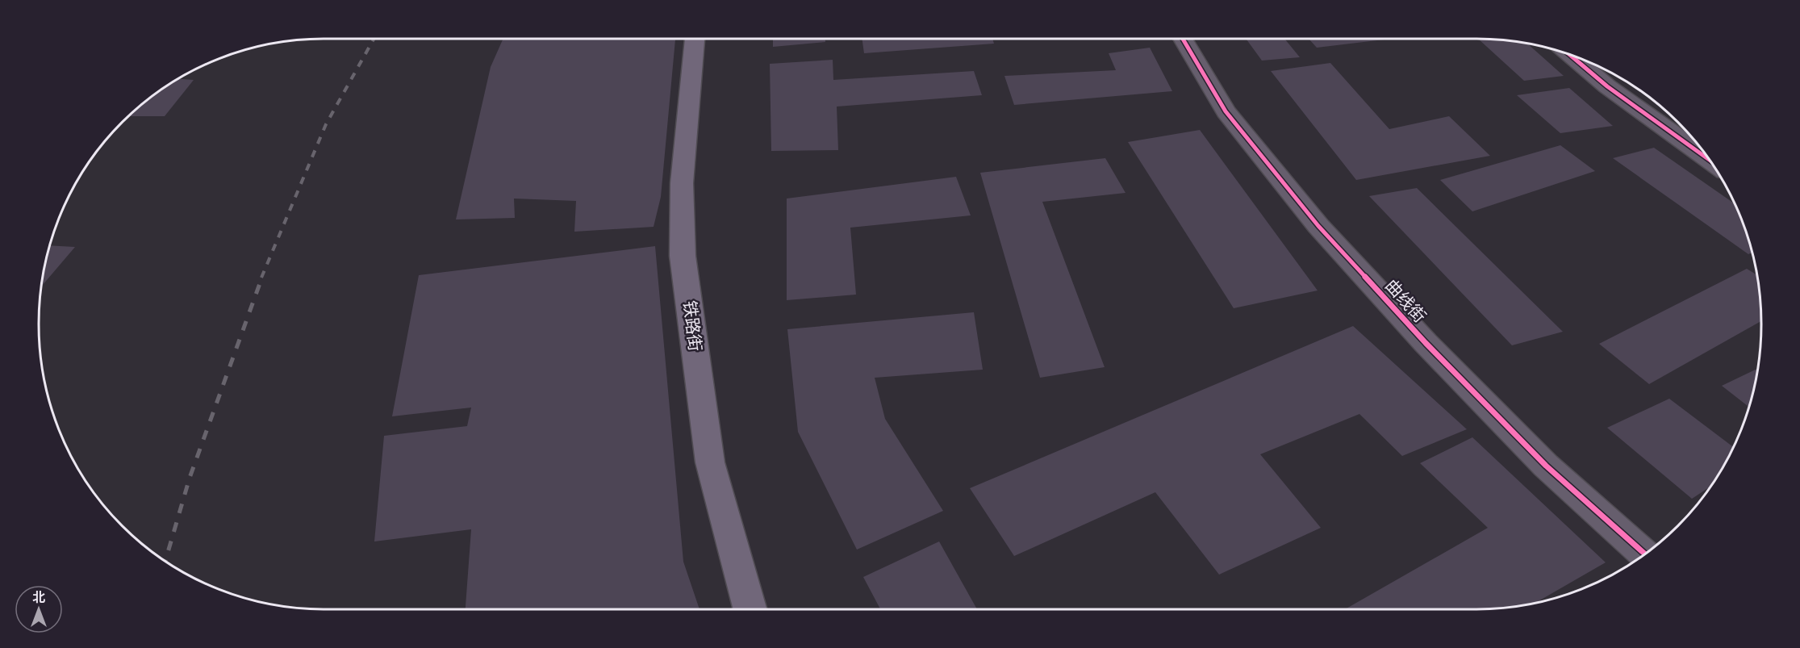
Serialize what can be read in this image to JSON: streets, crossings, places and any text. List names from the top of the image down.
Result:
{
  "streets": {
    "main road": ["铁路街"],
    "street": ["曲线街"]
  },
  "north": "top"
}
